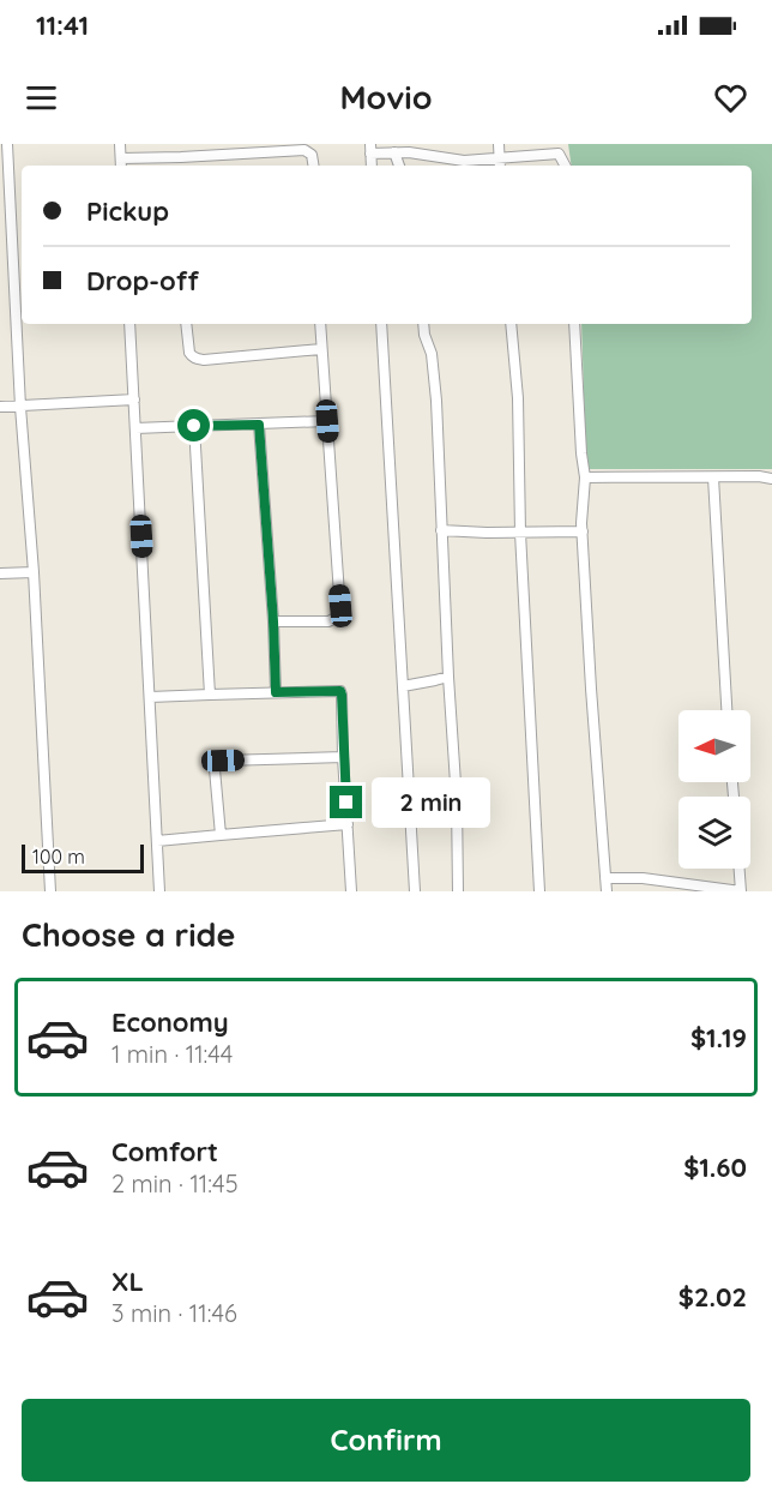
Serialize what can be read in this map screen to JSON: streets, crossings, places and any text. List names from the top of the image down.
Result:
{
  "scale_bar": "100 m",
  "north": "left",
  "page": {
    "status": "11:41",
    "header": "Movio",
    "banner": ["Pickup", "Drop-off"],
    "bubble": "2 min",
    "scale": "100 m",
    "heading": "Choose a ride",
    "list": [
      {
        "name": "Economy",
        "note": "1 min · 11:44",
        "value": "$1.19"
      },
      {
        "name": "Comfort",
        "note": "2 min · 11:45",
        "value": "$1.60"
      },
      {
        "name": "XL",
        "note": "3 min · 11:46",
        "value": "$2.02"
      }
    ],
    "buttons": "Confirm"
  }
}
